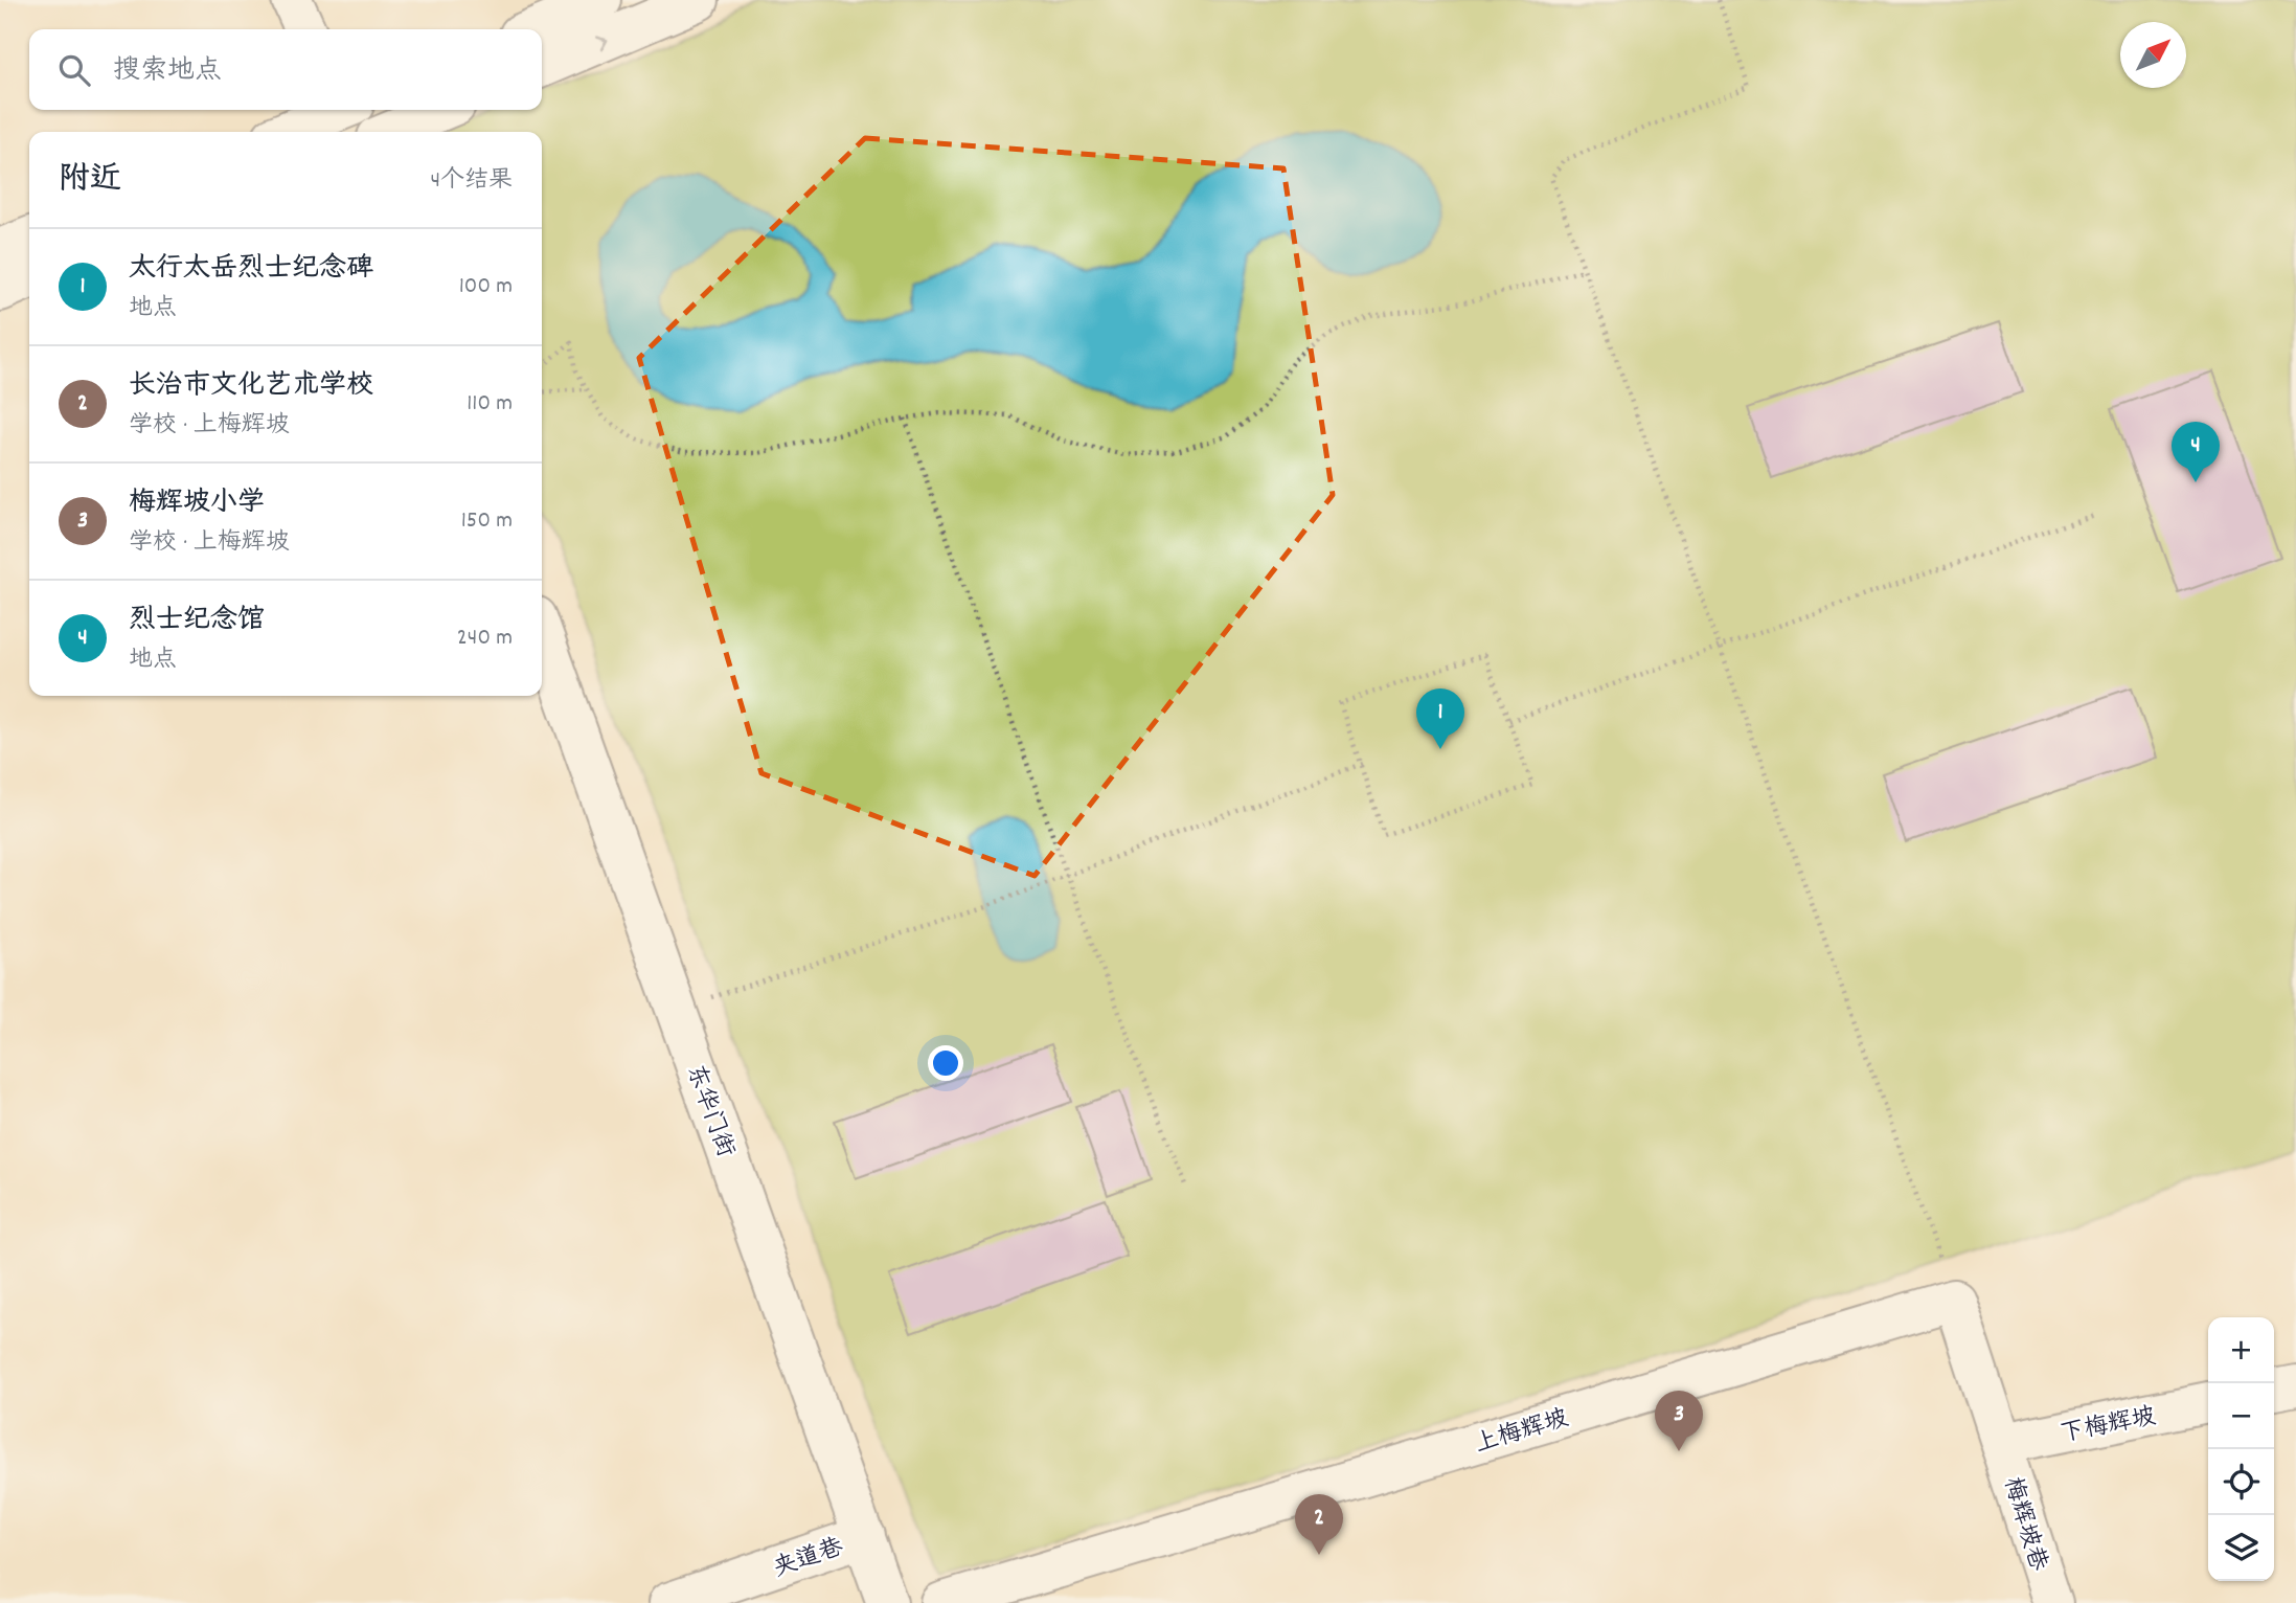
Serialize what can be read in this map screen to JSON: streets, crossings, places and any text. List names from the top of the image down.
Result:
{
  "streets": {
    "street": [
      "东华门街",
      "下梅辉坡",
      "上梅辉坡",
      "梅辉坡巷",
      "夹道巷"
    ]
  },
  "crossings": [
    ["东华门街", "夹道巷"],
    ["下梅辉坡", "梅辉坡巷"]
  ],
  "north": "top right",
  "page": {
    "search": "搜索地点",
    "heading": ["附近", "4个结果"],
    "list": [
      {
        "mark": "1",
        "name": "太行太岳烈士纪念碑",
        "note": "地点",
        "value": "100 m"
      },
      {
        "mark": "2",
        "name": "长治市文化艺术学校",
        "note": "学校 · 上梅辉坡",
        "value": "110 m"
      },
      {
        "mark": "3",
        "name": "梅辉坡小学",
        "note": "学校 · 上梅辉坡",
        "value": "150 m"
      },
      {
        "mark": "4",
        "name": "烈士纪念馆",
        "note": "地点",
        "value": "240 m"
      }
    ],
    "pins": [
      "4",
      "1",
      "3",
      "2"
    ],
    "map_buttons": ["+", "−"]
  }
}
